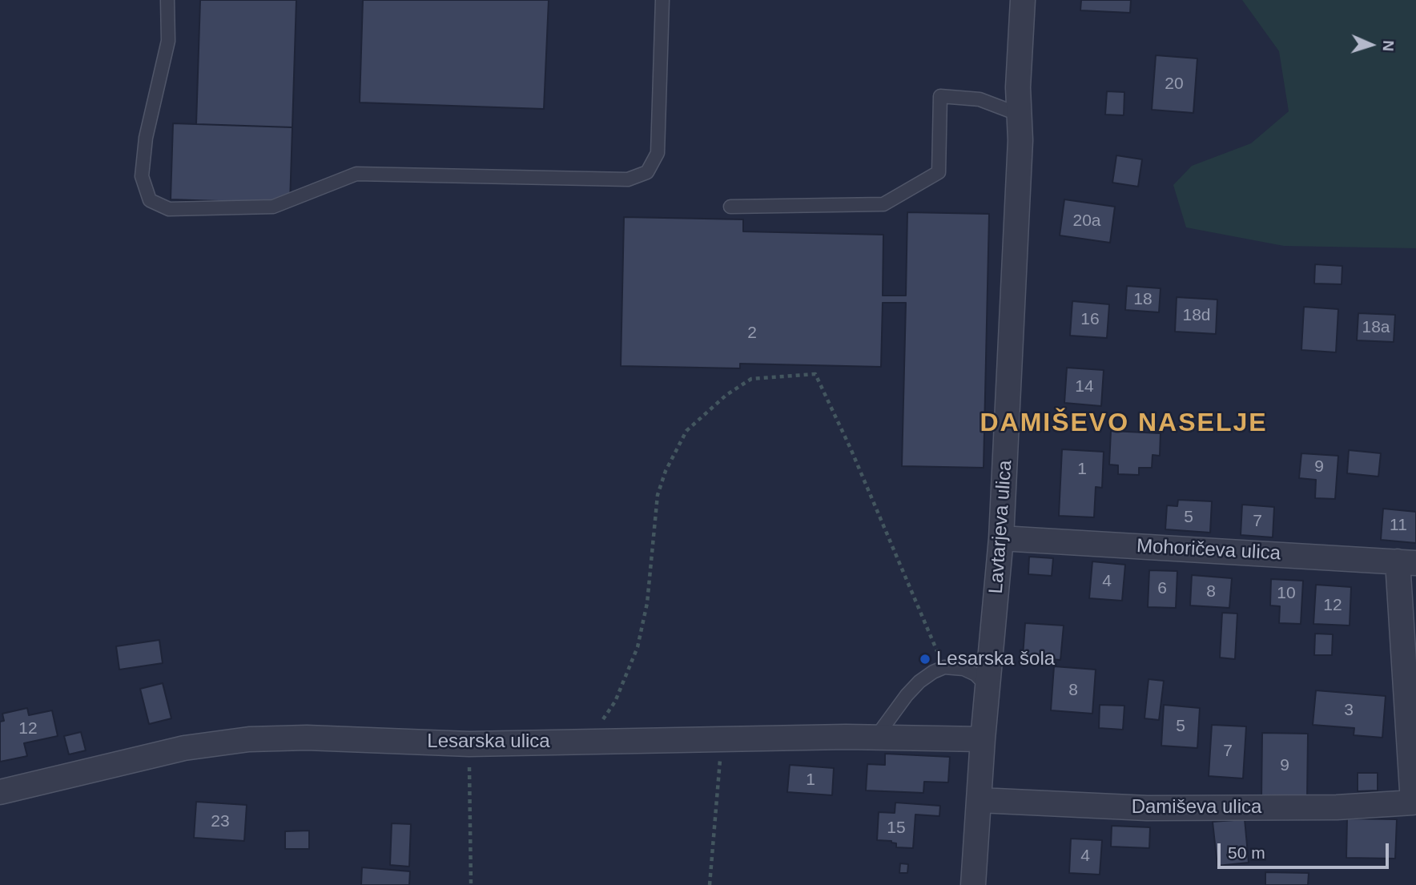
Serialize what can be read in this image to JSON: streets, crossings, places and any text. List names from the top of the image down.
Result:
{
  "streets": {
    "street": [
      "Lavtarjeva ulica",
      "Mohoričeva ulica",
      "Lesarska ulica",
      "Damiševa ulica"
    ]
  },
  "crossings": [
    ["Lavtarjeva ulica", "Mohoričeva ulica"],
    ["Lavtarjeva ulica", "Lesarska ulica"],
    ["Lavtarjeva ulica", "Damiševa ulica"],
    ["Mohoričeva ulica", "Damiševa ulica"]
  ],
  "districts": ["DAMIŠEVO NASELJE"],
  "places": ["Lesarska šola"],
  "house_numbers": [
    "20",
    "20a",
    "18",
    "18d",
    "16",
    "18a",
    "2",
    "14",
    "9",
    "1",
    "5",
    "7",
    "11",
    "4",
    "6",
    "8",
    "10",
    "12",
    "8",
    "3",
    "5",
    "12",
    "7",
    "9",
    "1",
    "23",
    "15",
    "4"
  ],
  "scale_bar": "50 m",
  "north": "right"
}
